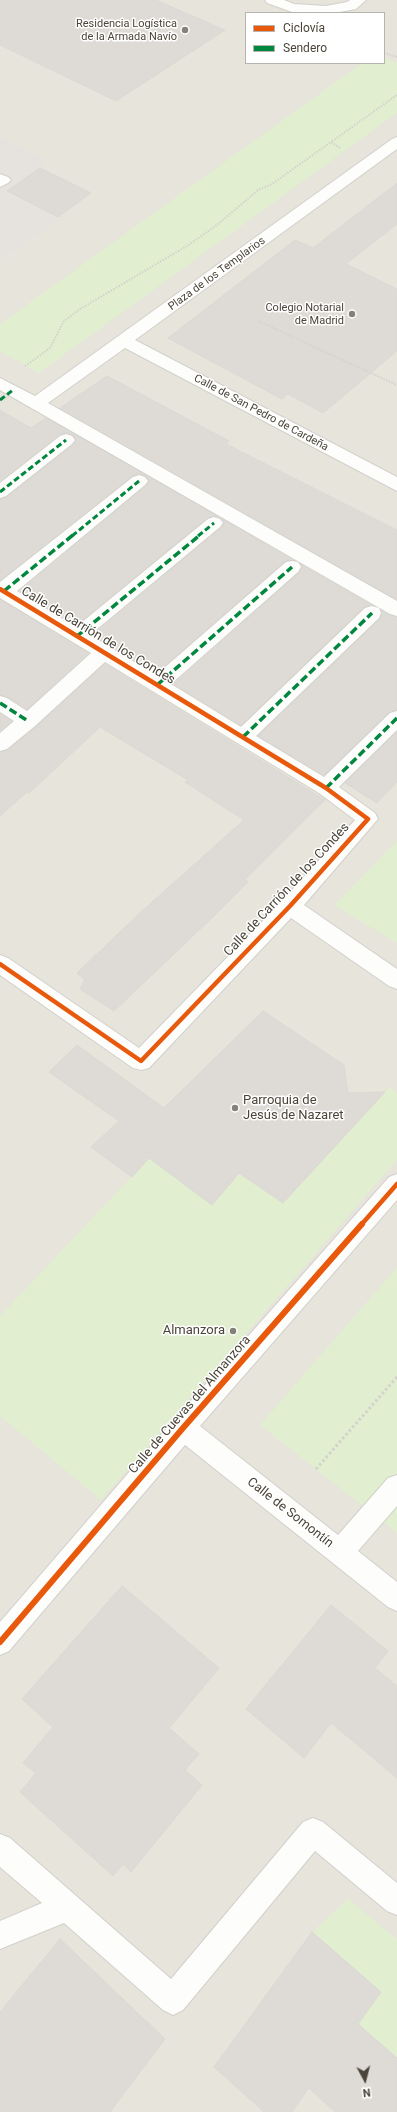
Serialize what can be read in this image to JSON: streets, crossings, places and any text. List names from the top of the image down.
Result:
{
  "streets": {
    "street": [
      "Plaza de los Templarios",
      "Calle de San Pedro de Cardeña",
      "Calle de Carrión de los Condes",
      "Calle de Cuevas del Almanzora",
      "Calle de Somontín"
    ]
  },
  "crossings": [
    ["Plaza de los Templarios", "Calle de San Pedro de Cardeña"],
    ["Calle de Cuevas del Almanzora", "Calle de Somontín"]
  ],
  "places": [
    "Residencia Logística de la Armada Navío",
    "Colegio Notarial de Madrid",
    "Parroquia de Jesús de Nazaret",
    "Almanzora"
  ],
  "legend": ["Ciclovía", "Sendero"],
  "north": "bottom"
}
